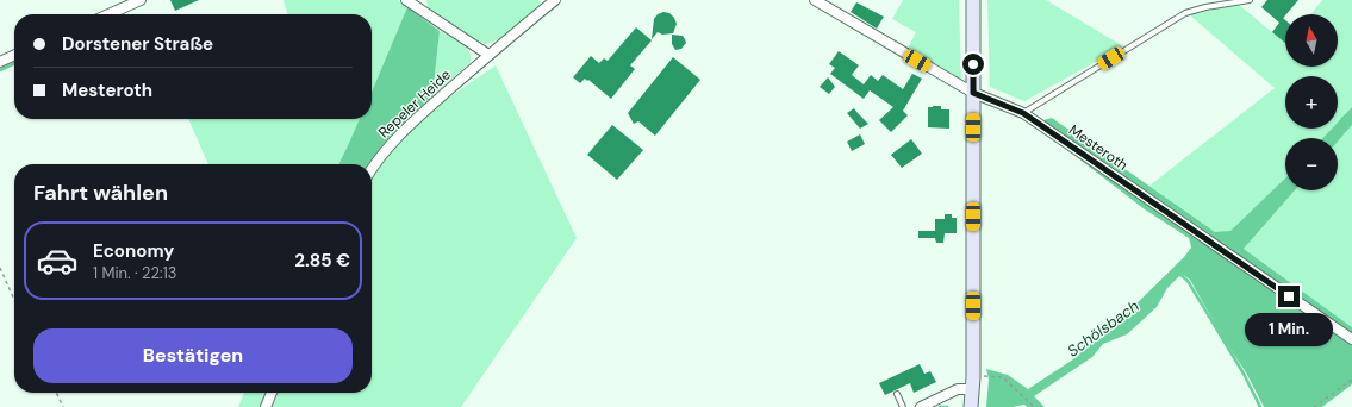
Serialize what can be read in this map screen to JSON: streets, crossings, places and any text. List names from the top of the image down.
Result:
{
  "streets": {
    "street": ["Repeler Heide", "Mesteroth"]
  },
  "water": ["Schölsbach"],
  "north": "top",
  "page": {
    "map_buttons": ["+", "−"],
    "banner": ["Dorstener Straße", "Mesteroth"],
    "heading": "Fahrt wählen",
    "list": [
      {
        "name": "Economy",
        "note": "1 Min. · 22:13",
        "value": "2.85 €"
      }
    ],
    "bubble": "1 Min.",
    "buttons": "Bestätigen"
  }
}
